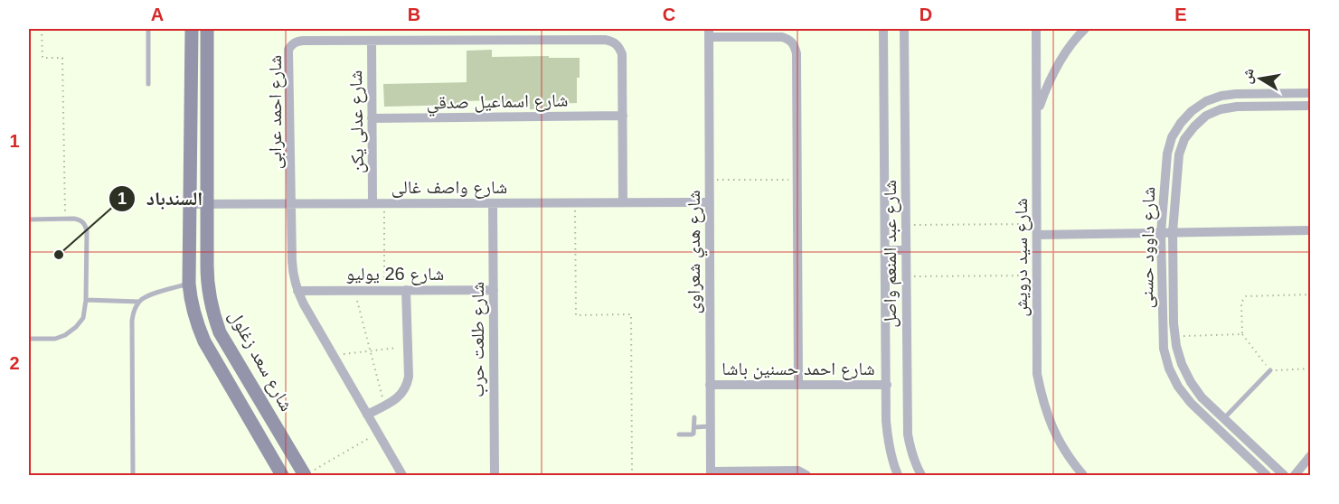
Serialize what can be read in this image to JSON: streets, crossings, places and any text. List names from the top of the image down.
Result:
{
  "streets": {
    "street": [
      "شارع اسماعيل صدقي",
      "شارع احمد عرابى",
      "شارع عدلى يكن",
      "شارع واصف غالى",
      "شارع داوود حسنى",
      "شارع هدي شعراوى",
      "شارع عبد المنعم واصل",
      "شارع سيد درويش",
      "شارع 26 يوليو",
      "شارع طلعت حرب",
      "شارع سعد زغلول",
      "شارع احمد حسنين باشا"
    ]
  },
  "crossings": [
    ["شارع اسماعيل صدقي", "شارع احمد عرابى"],
    ["شارع اسماعيل صدقي", "شارع عدلى يكن"],
    ["شارع احمد عرابى", "شارع عدلى يكن"],
    ["شارع احمد عرابى", "شارع واصف غالى"],
    ["شارع احمد عرابى", "شارع 26 يوليو"],
    ["شارع عدلى يكن", "شارع واصف غالى"],
    ["شارع واصف غالى", "شارع هدي شعراوى"],
    ["شارع واصف غالى", "شارع طلعت حرب"],
    ["شارع واصف غالى", "شارع سعد زغلول"],
    ["شارع هدي شعراوى", "شارع احمد حسنين باشا"],
    ["شارع عبد المنعم واصل", "شارع احمد حسنين باشا"],
    ["شارع 26 يوليو", "شارع طلعت حرب"]
  ],
  "places": ["السندباد"],
  "north": "left",
  "grid": {
    "columns": [
      "A",
      "B",
      "C",
      "D",
      "E"
    ],
    "rows": ["1", "2"]
  }
}
